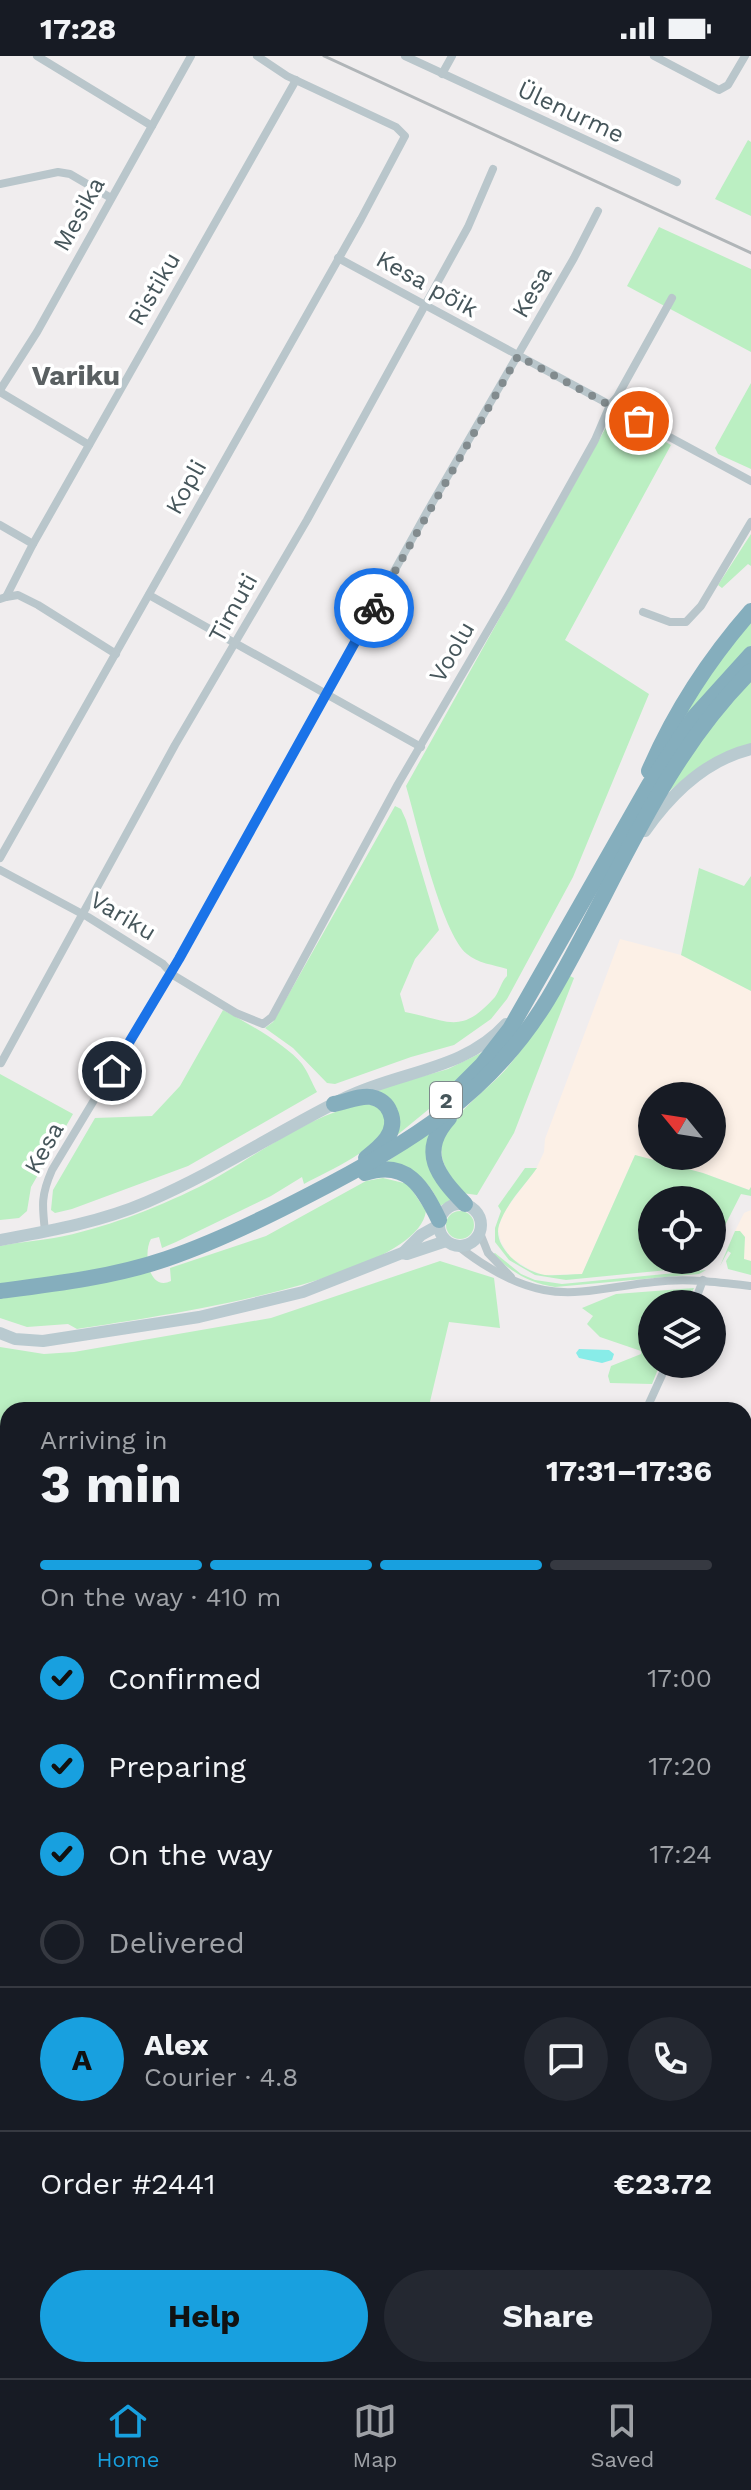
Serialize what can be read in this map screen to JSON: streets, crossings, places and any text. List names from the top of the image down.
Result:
{
  "streets": {
    "highway": ["2"],
    "street": [
      "Ülenurme",
      "Mesika",
      "Kesa põik",
      "Ristiku",
      "Kesa",
      "Kopli",
      "Timuti",
      "Voolu",
      "Variku"
    ]
  },
  "crossings": [
    ["Kesa põik", "Kesa"],
    ["Kesa põik", "Kopli"],
    ["Kesa põik", "Timuti"],
    ["Kesa põik", "Voolu"],
    ["Ristiku", "Kopli"],
    ["Kesa", "Variku"],
    ["Timuti", "Variku"],
    ["Voolu", "Variku"]
  ],
  "districts": ["Variku"],
  "north": "top left",
  "page": {
    "status": "17:28",
    "heading": ["3 min", "Arriving in", "17:31–17:36"],
    "panel": [
      "Alex",
      "Courier · 4.8",
      "Order #2441",
      "€23.72"
    ],
    "bar": "On the way · 410 m",
    "list": [
      ["Confirmed", "17:00"],
      ["Preparing", "17:20"],
      ["On the way", "17:24"],
      "Delivered"
    ],
    "round": "A",
    "buttons": ["Help", "Share"],
    "tabs": ["Home", "Map", "Saved"]
  }
}
